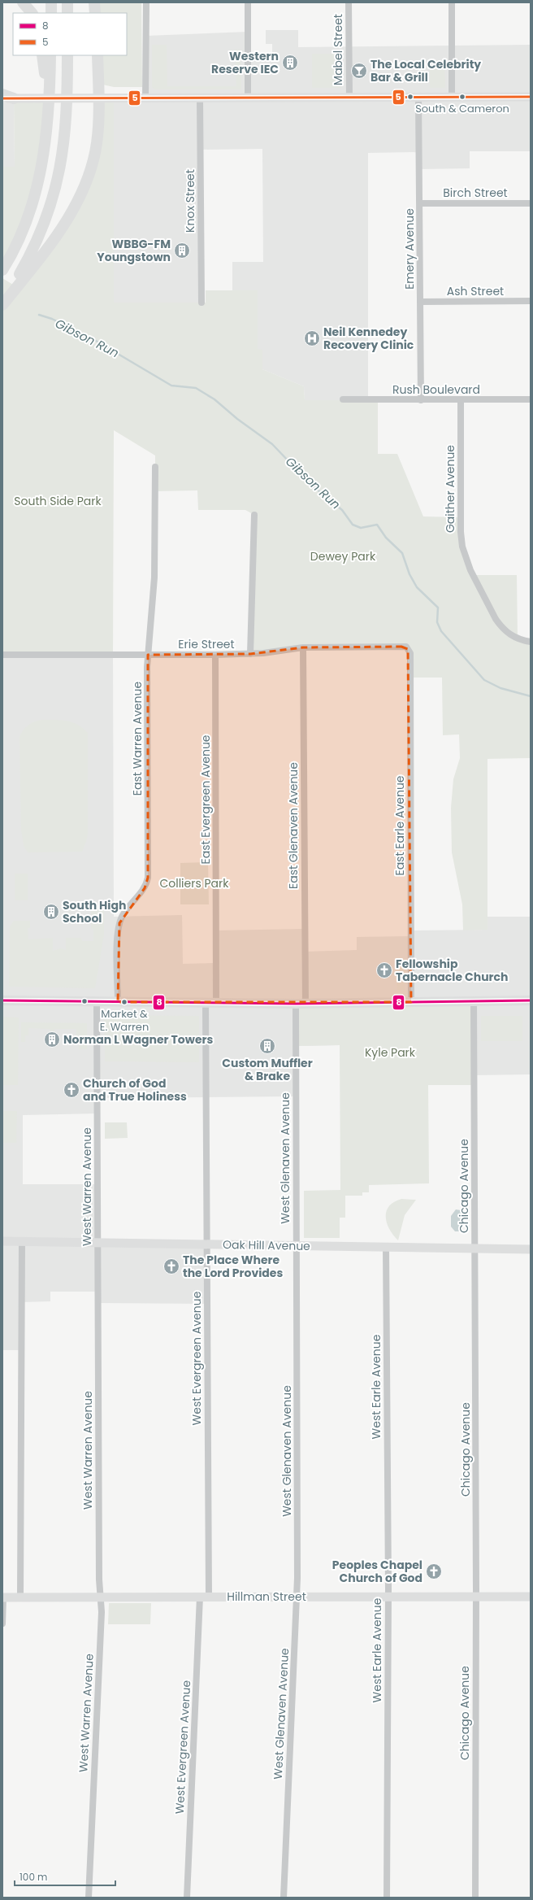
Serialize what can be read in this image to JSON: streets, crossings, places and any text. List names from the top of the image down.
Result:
{
  "streets": {
    "street": [
      "Mabel Street",
      "Birch Street",
      "Knox Street",
      "Emery Avenue",
      "Ash Street",
      "Rush Boulevard",
      "Gaither Avenue",
      "Erie Street",
      "East Warren Avenue",
      "East Evergreen Avenue",
      "East Glenaven Avenue",
      "East Earle Avenue",
      "West Glenaven Avenue",
      "Chicago Avenue",
      "West Warren Avenue",
      "Oak Hill Avenue",
      "West Evergreen Avenue",
      "West Earle Avenue",
      "Hillman Street"
    ]
  },
  "crossings": [
    ["Birch Street", "Emery Avenue"],
    ["Emery Avenue", "Ash Street"],
    ["Emery Avenue", "Rush Boulevard"],
    ["Rush Boulevard", "Gaither Avenue"],
    ["Erie Street", "East Warren Avenue"],
    ["Erie Street", "East Evergreen Avenue"],
    ["Erie Street", "East Glenaven Avenue"],
    ["Erie Street", "East Earle Avenue"],
    ["East Glenaven Avenue", "West Glenaven Avenue"],
    ["West Glenaven Avenue", "Oak Hill Avenue"],
    ["West Glenaven Avenue", "Hillman Street"],
    ["Chicago Avenue", "Oak Hill Avenue"],
    ["Chicago Avenue", "Hillman Street"],
    ["West Warren Avenue", "Oak Hill Avenue"],
    ["West Warren Avenue", "Hillman Street"],
    ["Oak Hill Avenue", "West Evergreen Avenue"],
    ["Oak Hill Avenue", "West Earle Avenue"],
    ["West Evergreen Avenue", "Hillman Street"],
    ["West Earle Avenue", "Hillman Street"]
  ],
  "water": ["Gibson Run"],
  "parks": [
    "South Side Park",
    "Dewey Park",
    "Colliers Park",
    "Kyle Park"
  ],
  "places": {
    "building": [
      "Western Reserve IEC",
      "WBBG-FM Youngstown",
      "South High School",
      "Norman L Wagner Towers",
      "Custom Muffler & Brake"
    ],
    "bar": ["The Local Celebrity Bar & Grill"],
    "other": ["South & Cameron", "Market & E. Warren"],
    "hospital": ["Neil Kennedey Recovery Clinic"],
    "church": [
      "Fellowship Tabernacle Church",
      "Church of God and True Holiness",
      "The Place Where the Lord Provides",
      "Peoples Chapel Church of God"
    ]
  },
  "lines": ["transit line 5", "transit line 8"],
  "legend": ["8", "5"],
  "scale_bar": "100 m"
}
